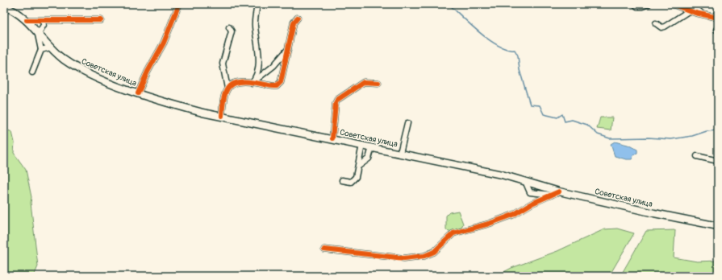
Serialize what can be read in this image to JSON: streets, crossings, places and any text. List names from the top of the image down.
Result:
{
  "streets": {
    "main road": ["Советская улица"]
  }
}
